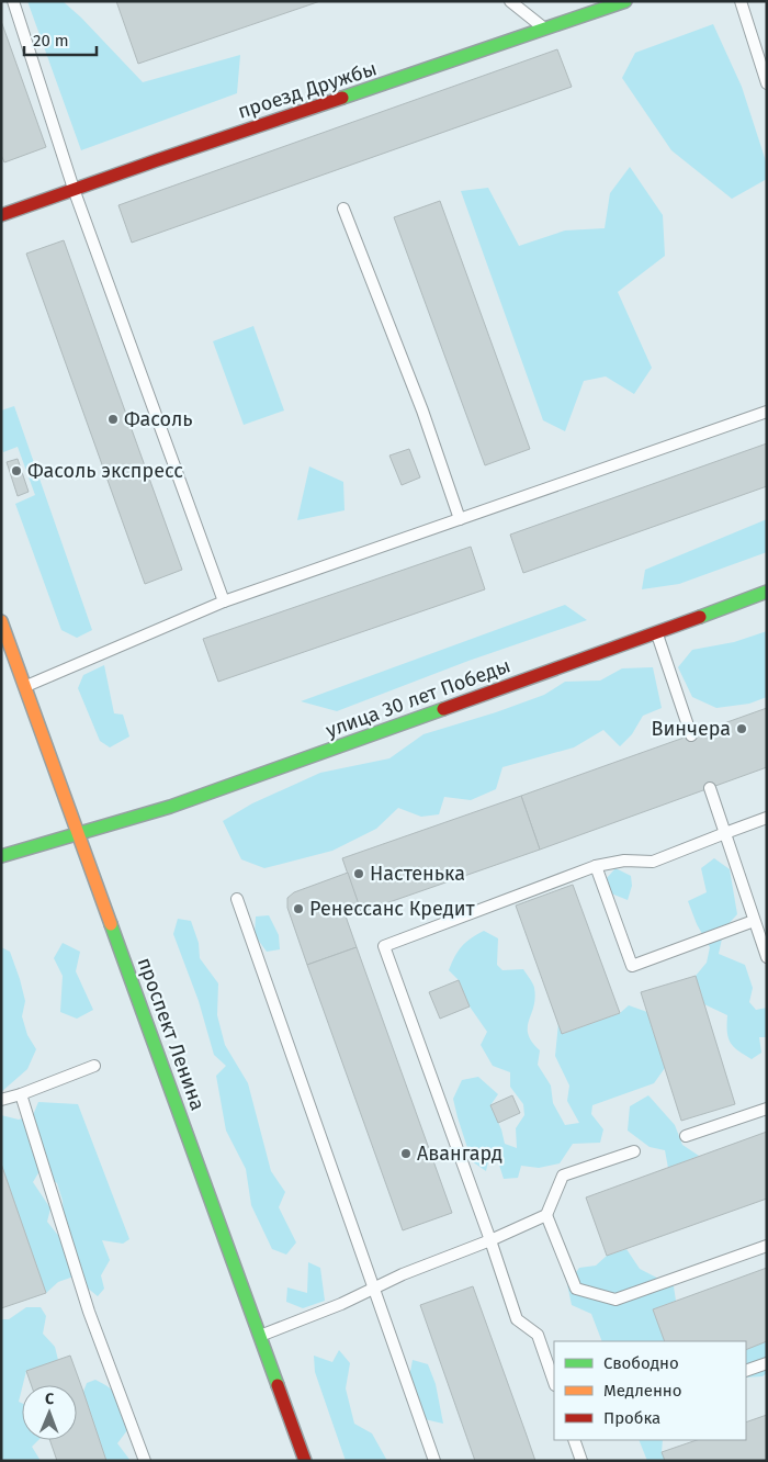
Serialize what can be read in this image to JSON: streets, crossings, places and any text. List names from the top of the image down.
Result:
{
  "streets": {
    "main road": ["проезд Дружбы", "улица 30 лет Победы", "проспект Ленина"]
  },
  "crossings": [
    ["улица 30 лет Победы", "проспект Ленина"]
  ],
  "places": [
    "Фасоль",
    "Фасоль экспресс",
    "Винчера",
    "Настенька",
    "Ренессанс Кредит",
    "Авангард"
  ],
  "legend": ["Свободно", "Медленно", "Пробка"],
  "scale_bar": "20 m",
  "north": "top"
}
